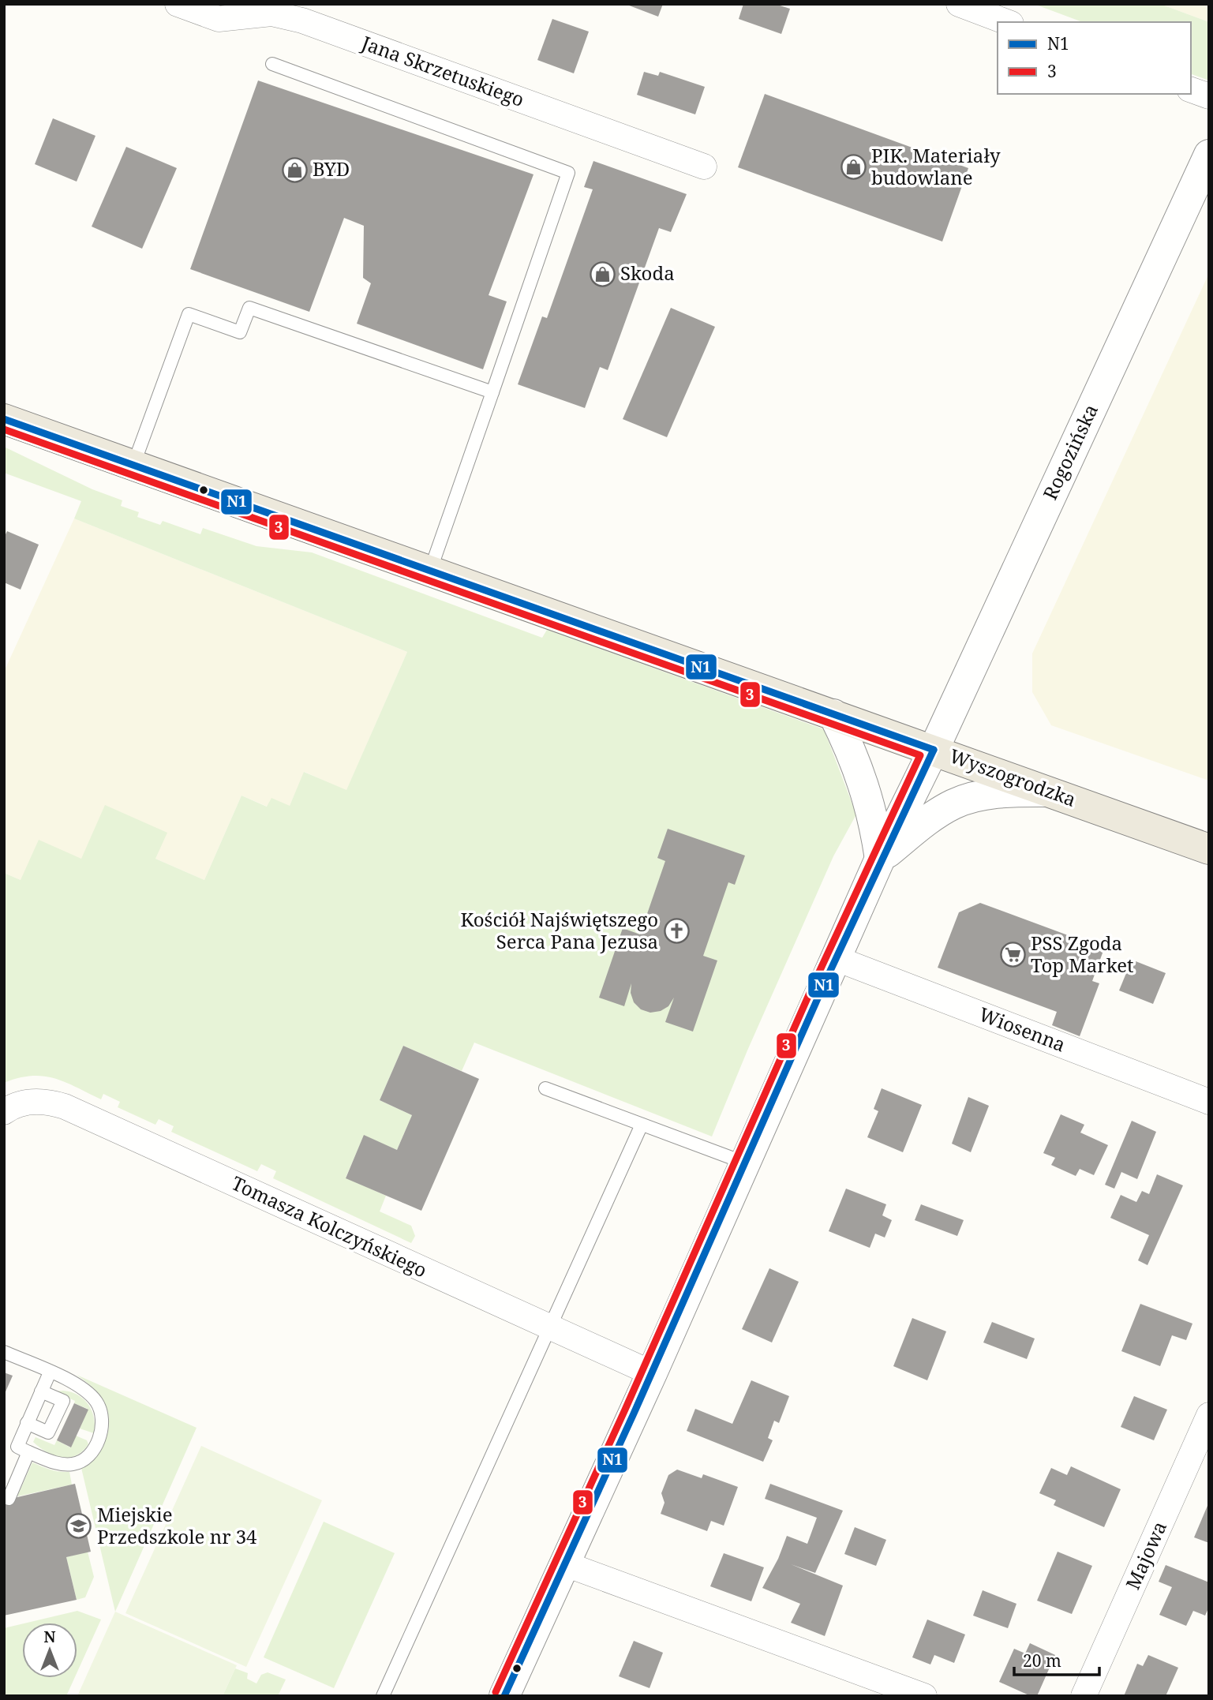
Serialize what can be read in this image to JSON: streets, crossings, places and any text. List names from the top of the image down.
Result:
{
  "streets": {
    "main road": ["Wyszogrodzka"],
    "street": [
      "Jana Skrzetuskiego",
      "Rogozińska",
      "Wiosenna",
      "Tomasza Kolczyńskiego",
      "Majowa"
    ]
  },
  "crossings": [
    ["Rogozińska", "Wyszogrodzka"],
    ["Rogozińska", "Wiosenna"],
    ["Rogozińska", "Tomasza Kolczyńskiego"]
  ],
  "places": {
    "shop": ["PIK. Materiały budowlane", "BYD", "Skoda"],
    "church": ["Kościół Najświętszego Serca Pana Jezusa"],
    "supermarket": ["PSS Zgoda Top Market"],
    "school or university": ["Miejskie Przedszkole nr 34"]
  },
  "lines": ["transit line N1", "transit line 3"],
  "legend": ["N1", "3"],
  "scale_bar": "20 m",
  "north": "top"
}
